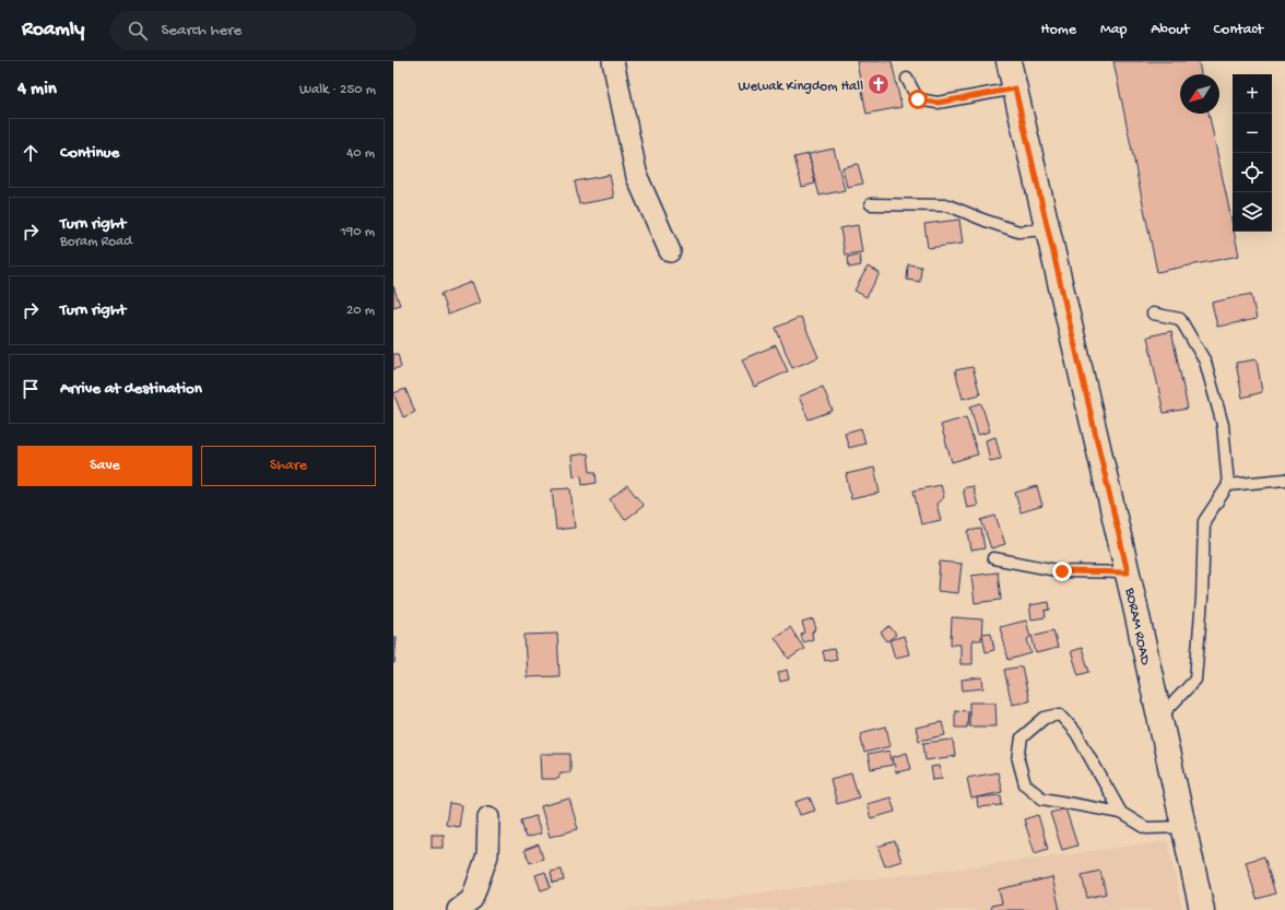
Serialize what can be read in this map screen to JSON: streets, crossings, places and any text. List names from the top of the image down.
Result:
{
  "streets": {
    "main road": ["BORAM ROAD"]
  },
  "places": {
    "church": ["Wewak Kingdom Hall"]
  },
  "north": "bottom left",
  "page": {
    "header": "Roamly",
    "search": "Search here",
    "nav": [
      "Home",
      "Map",
      "About",
      "Contact"
    ],
    "heading": ["4 min", "Walk · 250 m"],
    "map_buttons": ["+", "−"],
    "list": [
      ["Continue", "40 m"],
      ["Turn right", "Boram Road", "190 m"],
      ["Turn right", "20 m"],
      "Arrive at destination"
    ],
    "buttons": ["Save", "Share"]
  }
}
